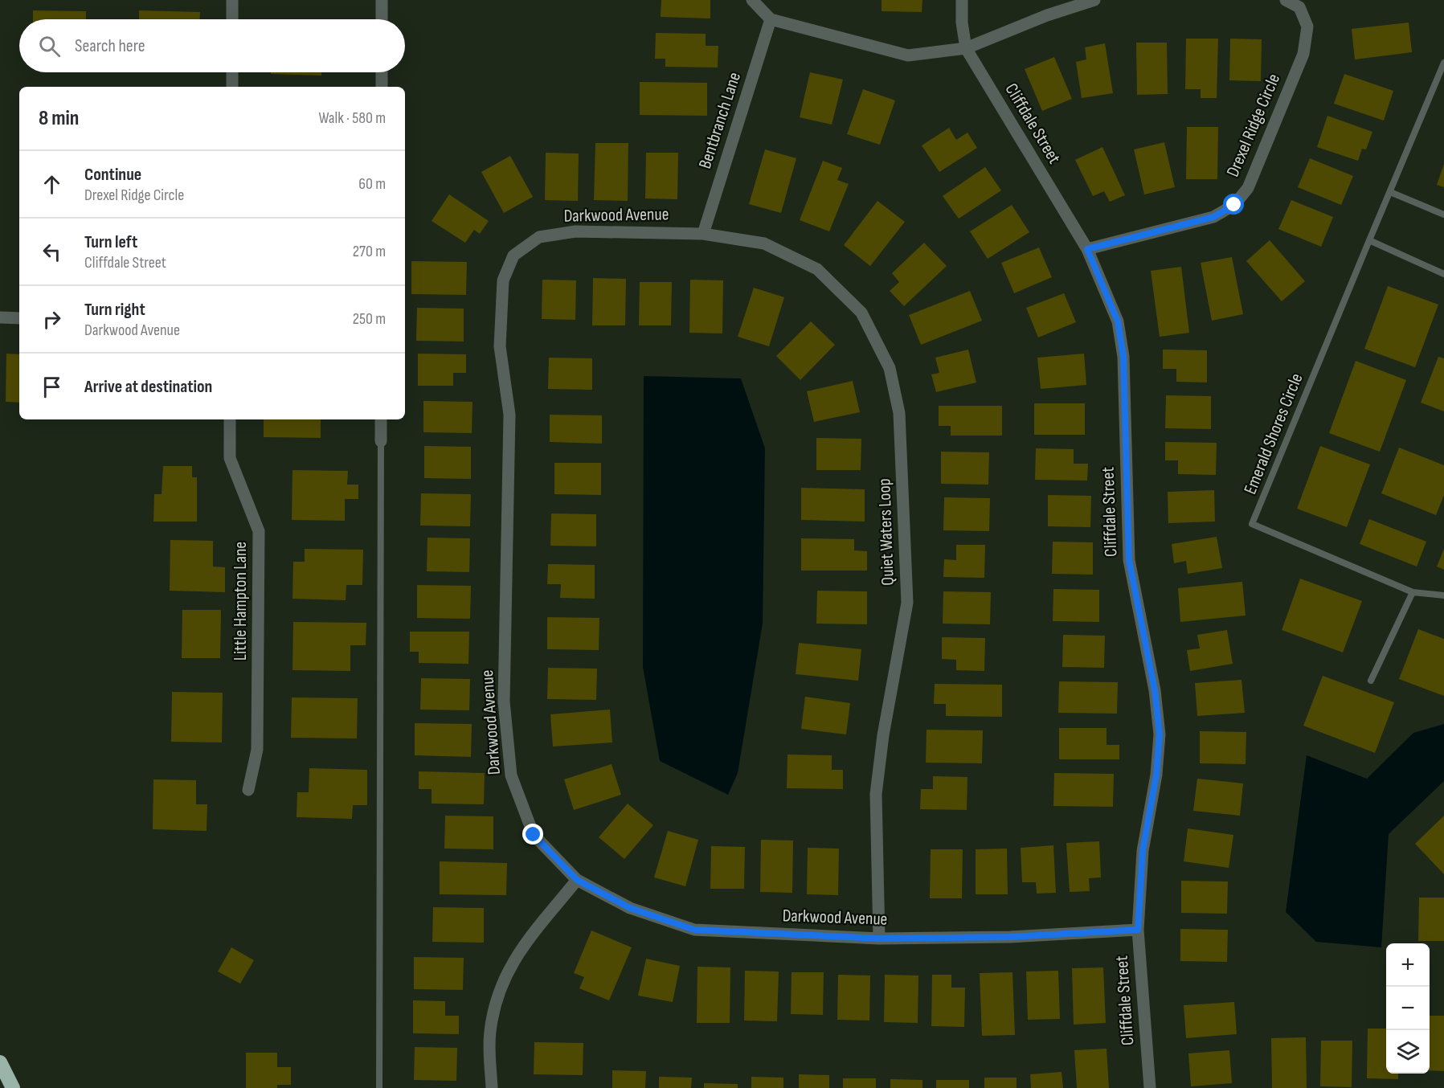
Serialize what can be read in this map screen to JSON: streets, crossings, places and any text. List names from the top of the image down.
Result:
{
  "streets": {
    "street": [
      "Bentbranch Lane",
      "Cliffdale Street",
      "Drexel Ridge Circle",
      "Darkwood Avenue",
      "Quiet Waters Loop",
      "Little Hampton Lane"
    ],
    "lane": ["Emerald Shores Circle"]
  },
  "crossings": [
    ["Bentbranch Lane", "Darkwood Avenue"],
    ["Bentbranch Lane", "Quiet Waters Loop"],
    ["Cliffdale Street", "Drexel Ridge Circle"],
    ["Cliffdale Street", "Darkwood Avenue"],
    ["Darkwood Avenue", "Quiet Waters Loop"]
  ],
  "page": {
    "search": "Search here",
    "heading": ["8 min", "Walk · 580 m"],
    "list": [
      ["Continue", "Drexel Ridge Circle", "60 m"],
      ["Turn left", "Cliffdale Street", "270 m"],
      ["Turn right", "Darkwood Avenue", "250 m"],
      "Arrive at destination"
    ],
    "map_buttons": ["+", "−"]
  }
}
